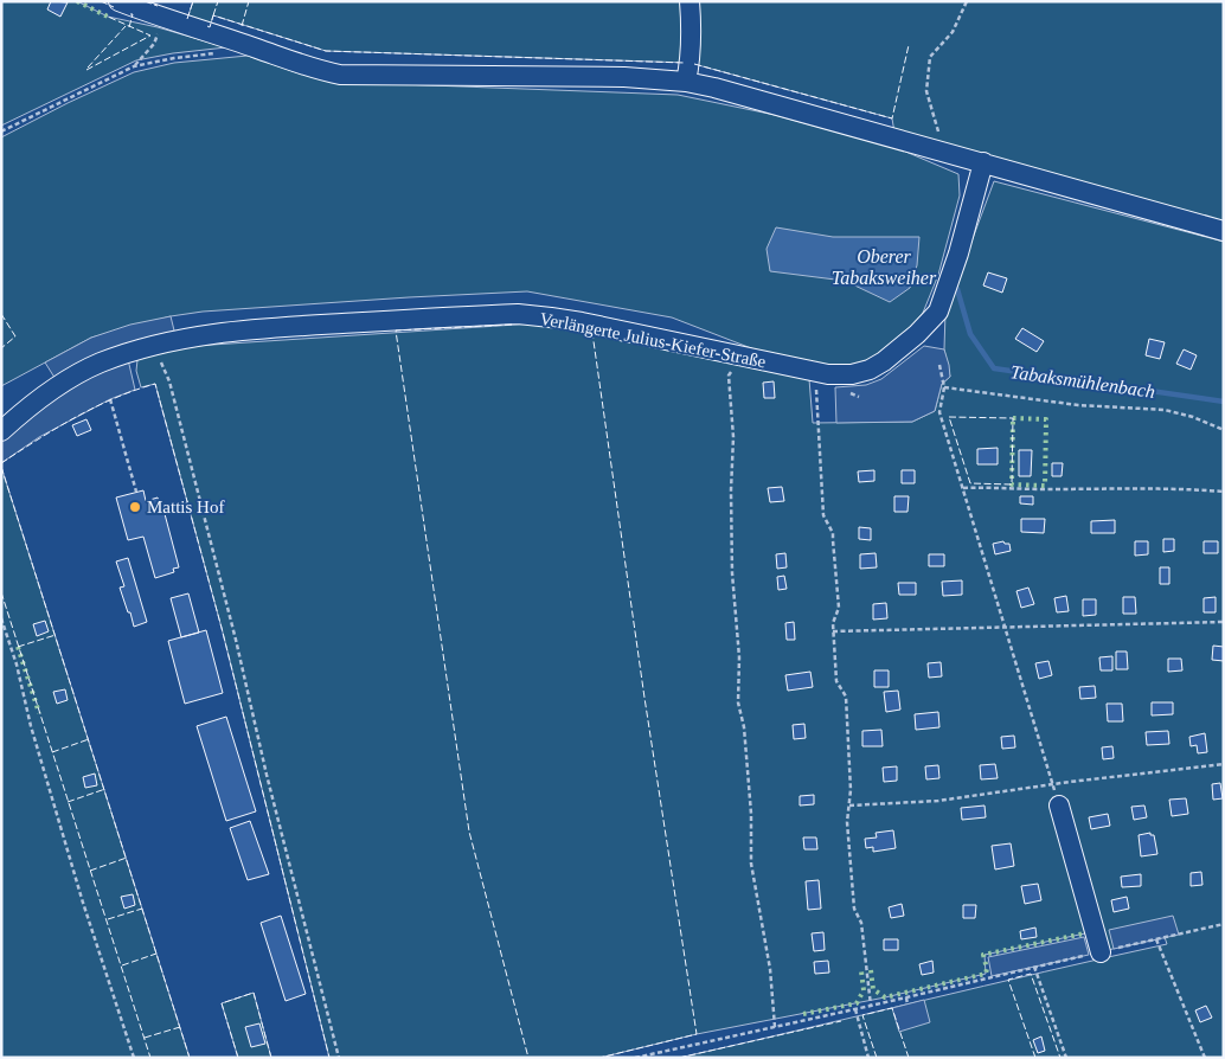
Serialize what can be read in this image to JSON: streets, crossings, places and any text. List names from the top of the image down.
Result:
{
  "streets": {
    "street": ["Verlängerte Julius-Kiefer-Straße"]
  },
  "water": ["Oberer Tabaksweiher", "Tabaksmühlenbach"],
  "places": ["Mattis Hof"]
}
